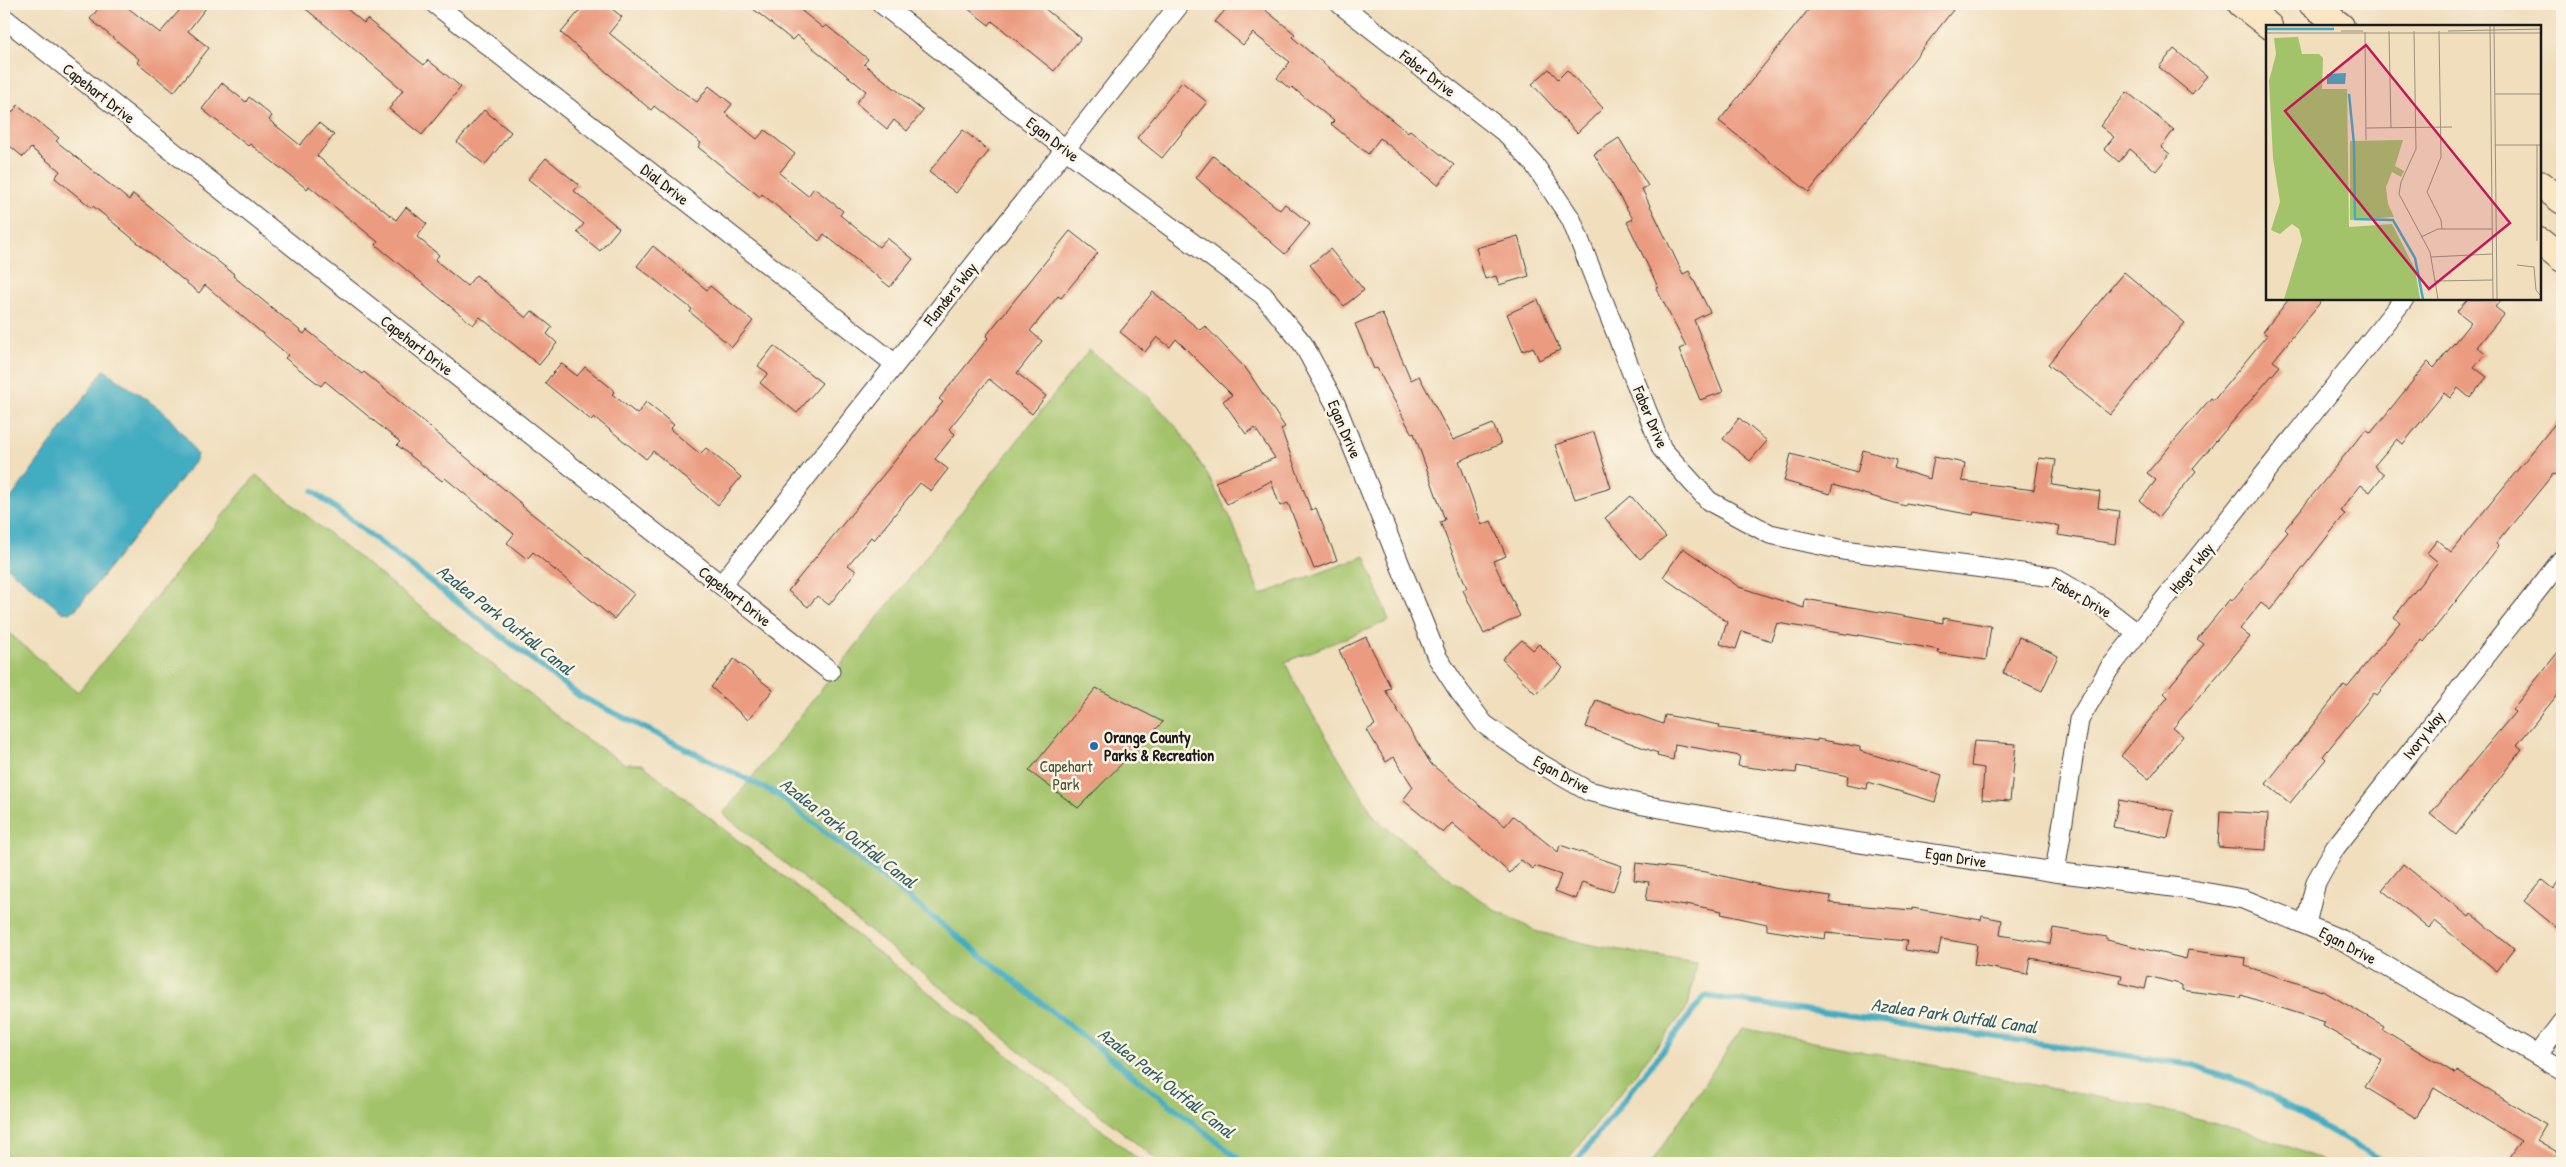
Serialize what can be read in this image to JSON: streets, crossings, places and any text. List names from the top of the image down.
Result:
{
  "streets": {
    "street": [
      "Faber Drive",
      "Capehart Drive",
      "Egan Drive",
      "Dial Drive",
      "Flanders Way",
      "Hager Way",
      "Ivory Way"
    ]
  },
  "crossings": [
    ["Faber Drive", "Hager Way"],
    ["Capehart Drive", "Flanders Way"],
    ["Egan Drive", "Flanders Way"],
    ["Egan Drive", "Hager Way"],
    ["Egan Drive", "Ivory Way"],
    ["Dial Drive", "Flanders Way"]
  ],
  "water": ["Azalea Park Outfall Canal"],
  "parks": ["Capehart Park"],
  "places": ["Orange County Parks & Recreation"]
}
